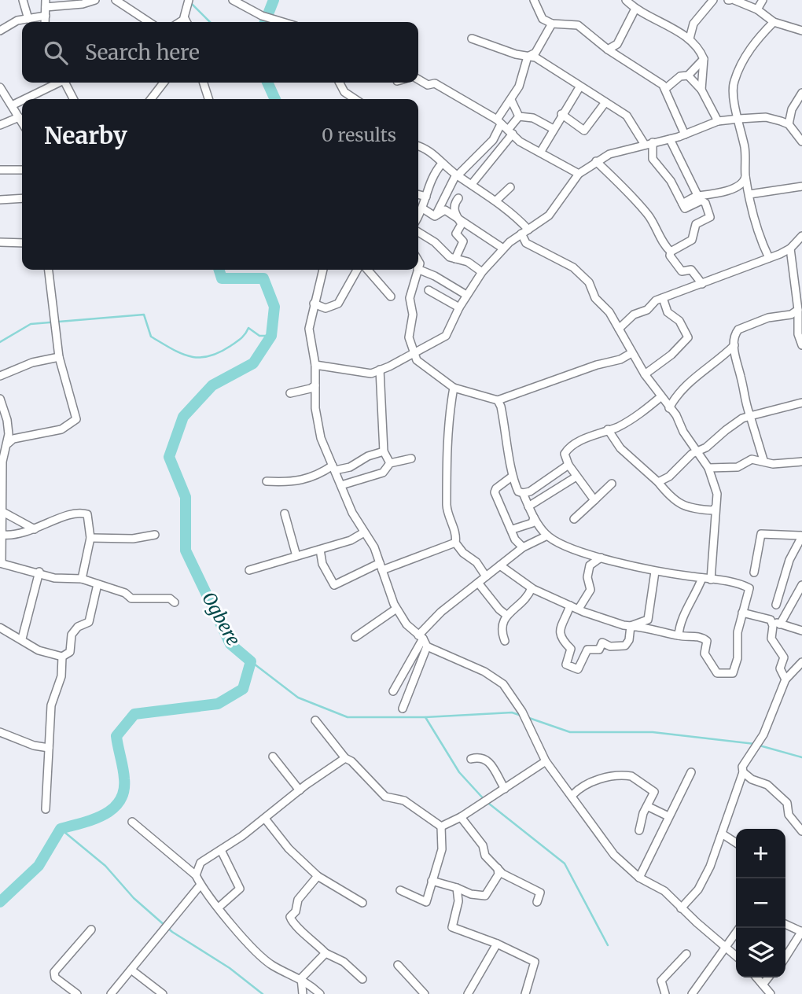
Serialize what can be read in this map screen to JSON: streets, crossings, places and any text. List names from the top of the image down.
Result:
{
  "water": ["Ogbere"],
  "page": {
    "search": "Search here",
    "heading": ["Nearby", "0 results"],
    "map_buttons": ["+", "−"]
  }
}
